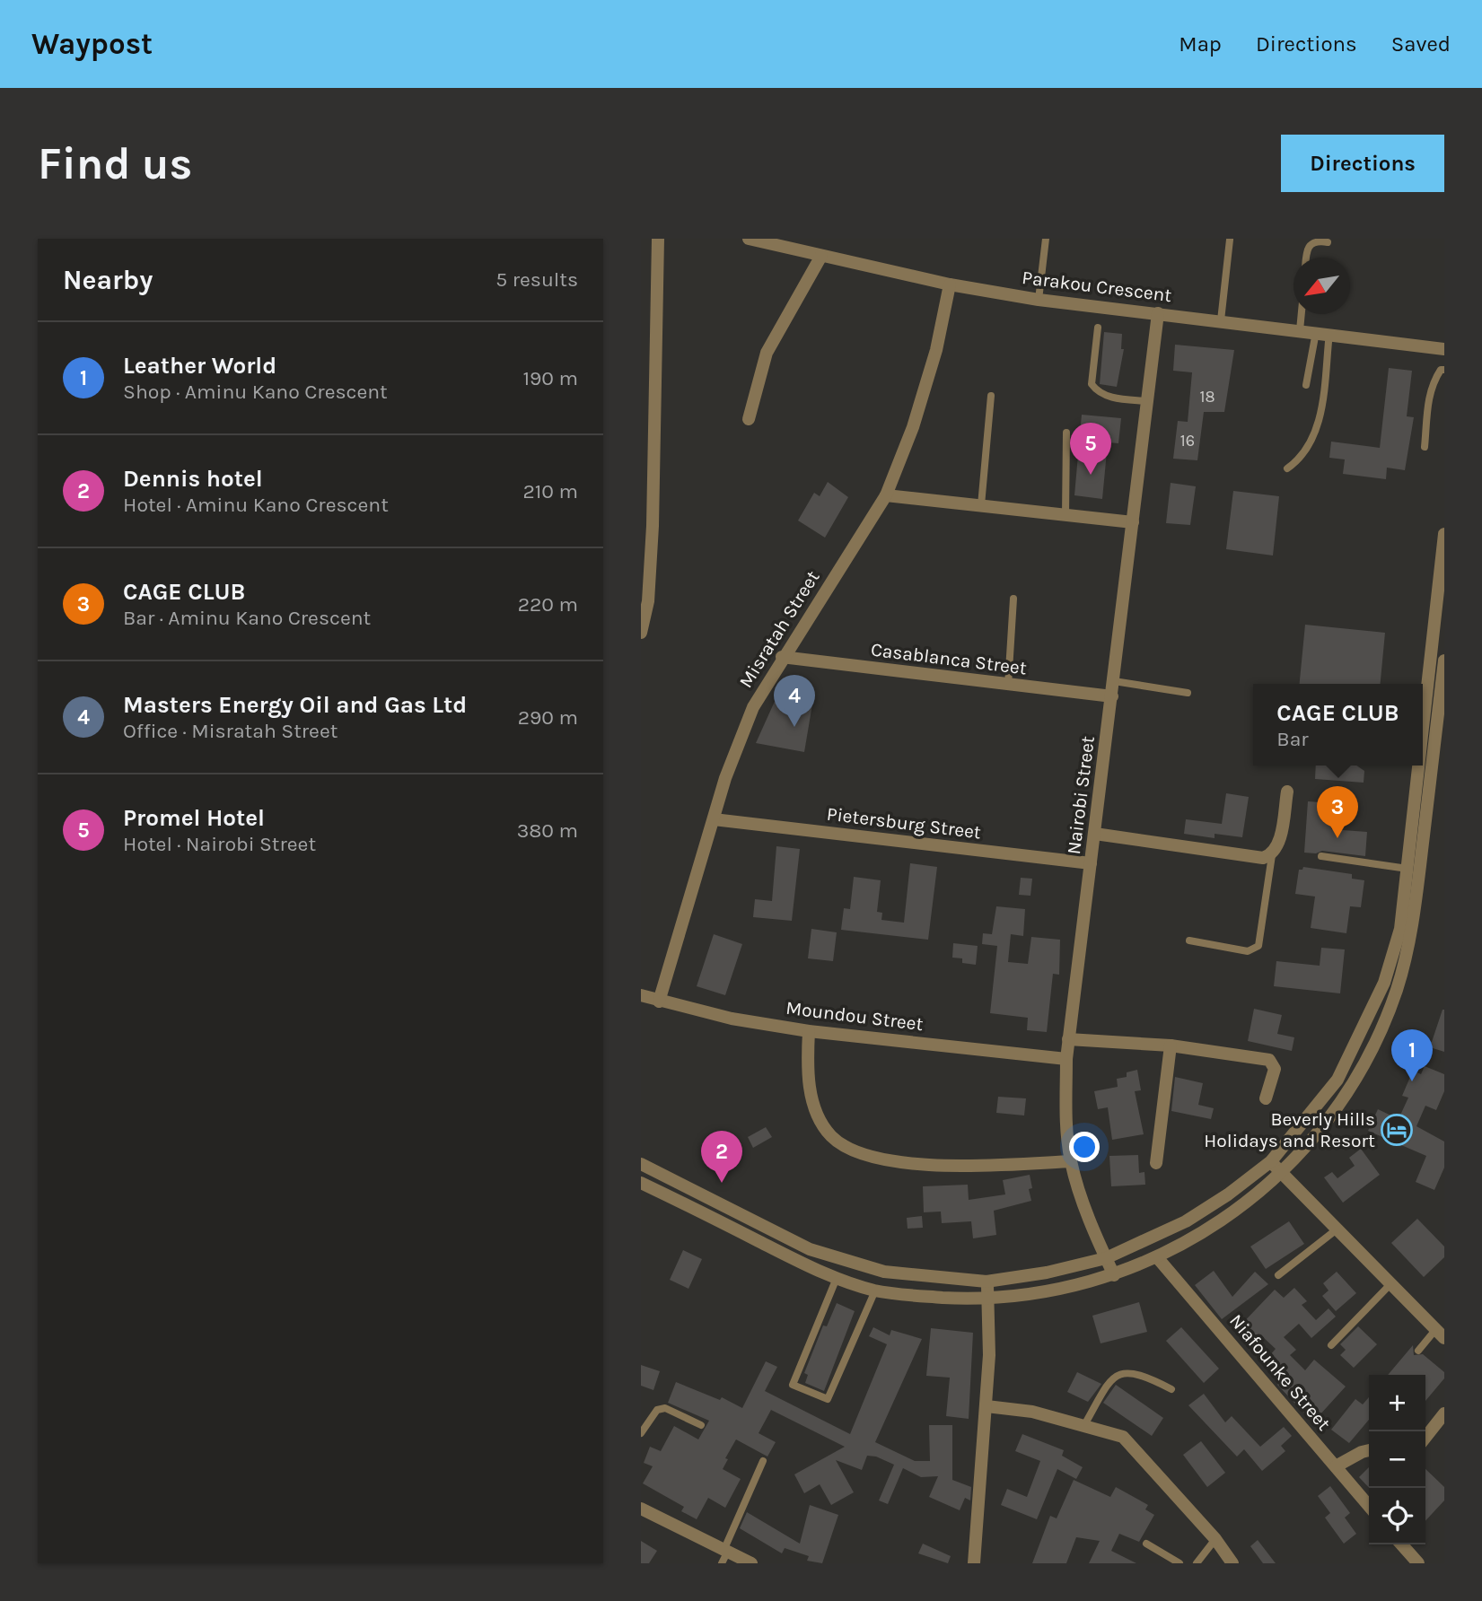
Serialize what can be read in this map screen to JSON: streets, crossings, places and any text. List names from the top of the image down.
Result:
{
  "streets": {
    "street": [
      "Parakou Crescent",
      "Misratah Street",
      "Casablanca Street",
      "Nairobi Street",
      "Pietersburg Street",
      "Moundou Street",
      "Niafounke Street"
    ]
  },
  "crossings": [
    ["Parakou Crescent", "Misratah Street"],
    ["Parakou Crescent", "Nairobi Street"],
    ["Misratah Street", "Casablanca Street"],
    ["Misratah Street", "Pietersburg Street"],
    ["Misratah Street", "Moundou Street"],
    ["Casablanca Street", "Nairobi Street"],
    ["Nairobi Street", "Pietersburg Street"],
    ["Nairobi Street", "Moundou Street"]
  ],
  "places": {
    "hotel": ["Beverly Hills Holidays and Resort"]
  },
  "house_numbers": ["18", "16"],
  "north": "bottom left",
  "page": {
    "header": "Waypost",
    "nav": ["Map", "Directions", "Saved"],
    "buttons": "Directions",
    "title": "Find us",
    "heading": ["Nearby", "5 results"],
    "list": [
      {
        "mark": "1",
        "name": "Leather World",
        "note": "Shop · Aminu Kano Crescent",
        "value": "190 m"
      },
      {
        "mark": "2",
        "name": "Dennis hotel",
        "note": "Hotel · Aminu Kano Crescent",
        "value": "210 m"
      },
      {
        "mark": "3",
        "name": "CAGE CLUB",
        "note": "Bar · Aminu Kano Crescent",
        "value": "220 m"
      },
      {
        "mark": "4",
        "name": "Masters Energy Oil and Gas Ltd",
        "note": "Office · Misratah Street",
        "value": "290 m"
      },
      {
        "mark": "5",
        "name": "Promel Hotel",
        "note": "Hotel · Nairobi Street",
        "value": "380 m"
      }
    ],
    "pins": [
      "5",
      "4",
      "3",
      "1",
      "2"
    ],
    "popup": ["CAGE CLUB", "Bar"],
    "map_buttons": ["+", "−"]
  }
}
